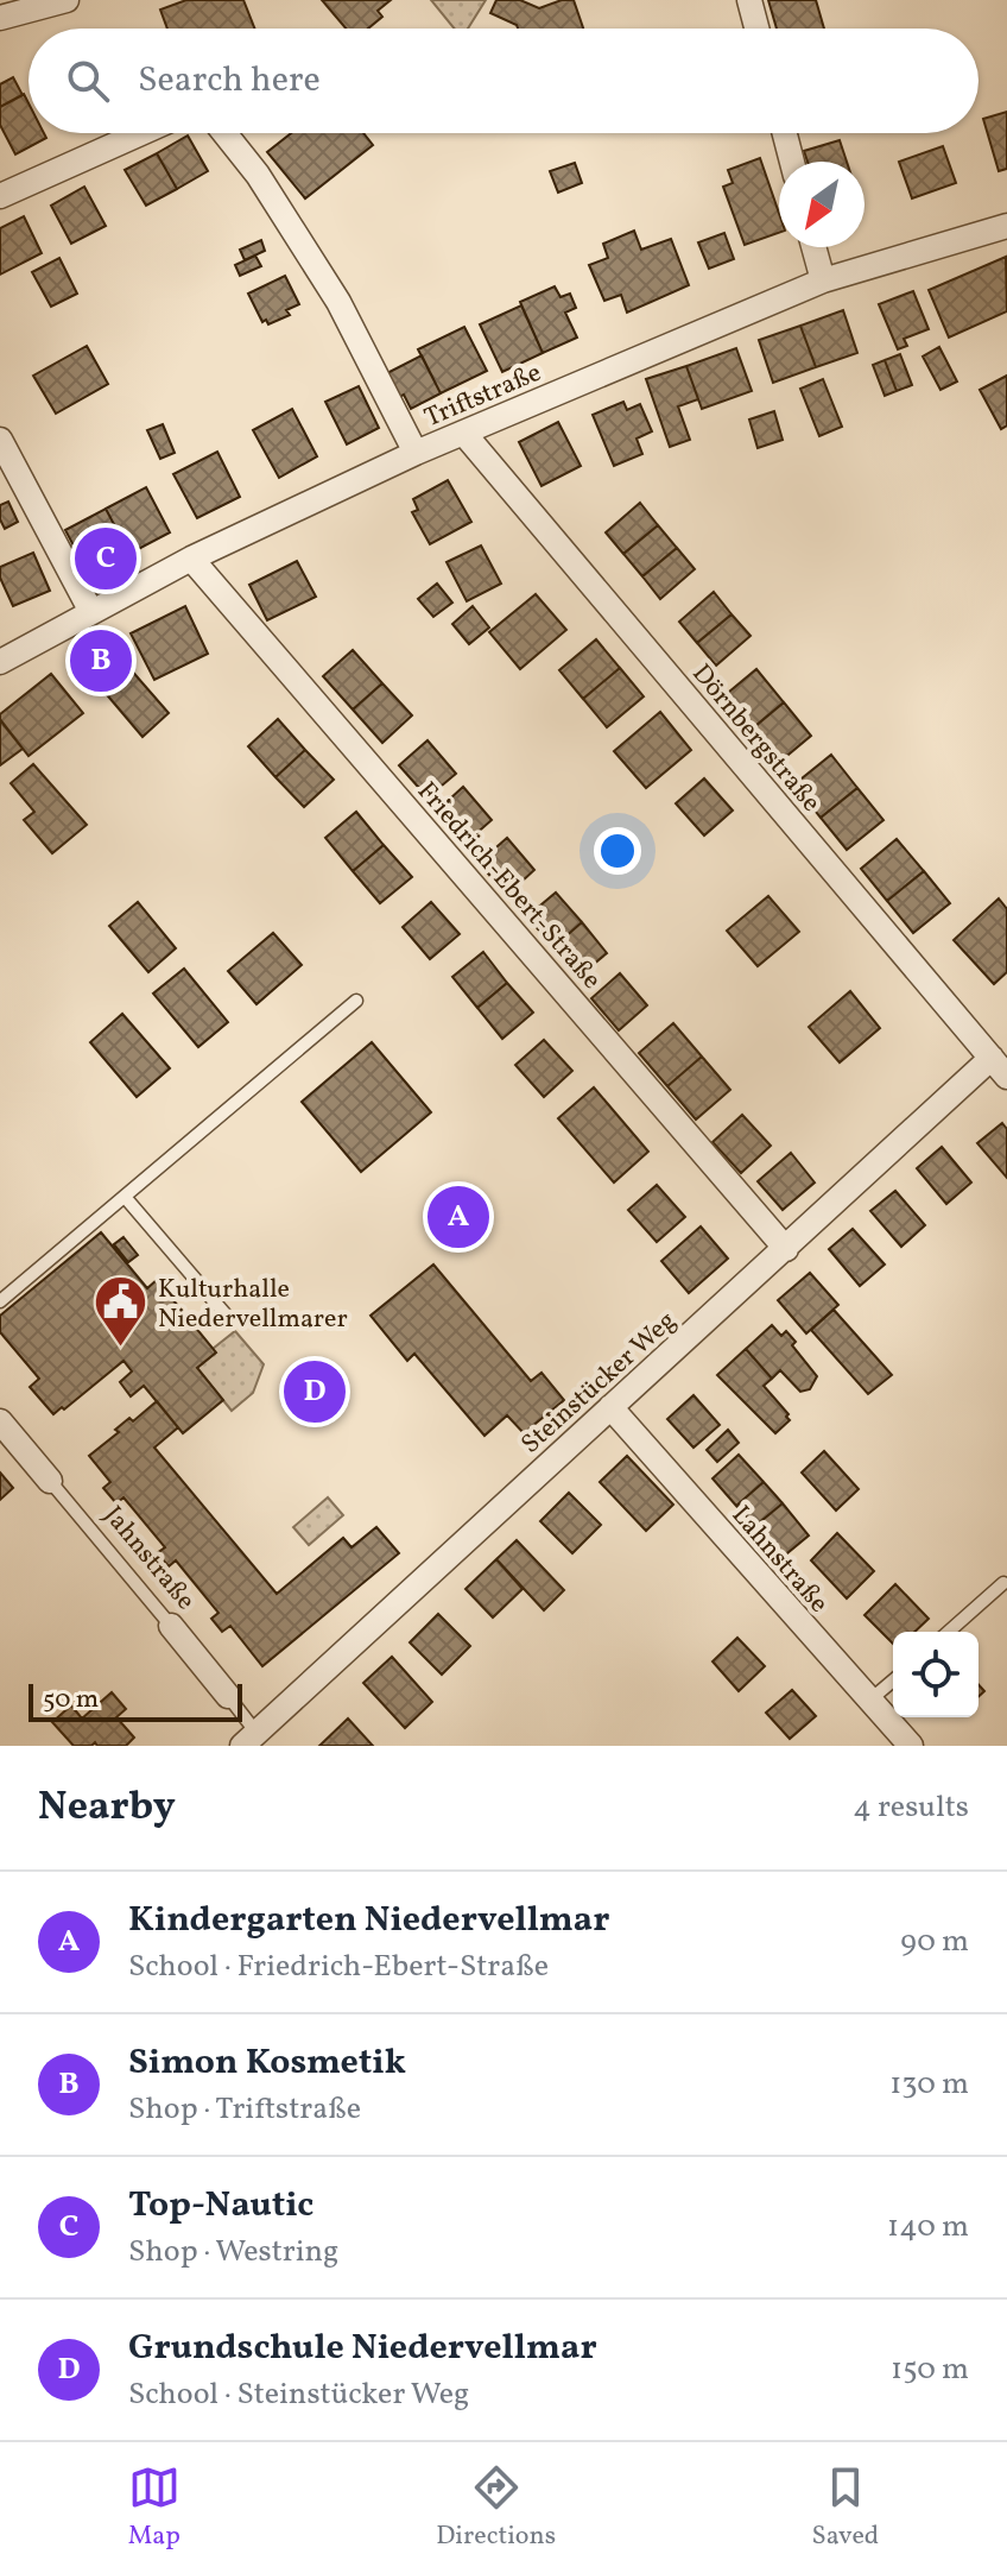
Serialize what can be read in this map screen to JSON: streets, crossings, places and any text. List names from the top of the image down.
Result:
{
  "streets": {
    "street": [
      "Triftstraße",
      "Dörnbergstraße",
      "Friedrich-Ebert-Straße",
      "Steinstücker Weg",
      "Jahnstraße",
      "Lahnstraße"
    ]
  },
  "crossings": [
    ["Triftstraße", "Dörnbergstraße"],
    ["Triftstraße", "Friedrich-Ebert-Straße"],
    ["Dörnbergstraße", "Steinstücker Weg"],
    ["Friedrich-Ebert-Straße", "Steinstücker Weg"],
    ["Steinstücker Weg", "Jahnstraße"],
    ["Steinstücker Weg", "Lahnstraße"]
  ],
  "places": {
    "public building": ["Kulturhalle Niedervellmarer"]
  },
  "scale_bar": "50 m",
  "north": "bottom left",
  "page": {
    "search": "Search here",
    "pins": [
      "C",
      "B",
      "A",
      "D"
    ],
    "scale": "50 m",
    "heading": ["Nearby", "4 results"],
    "list": [
      {
        "mark": "A",
        "name": "Kindergarten Niedervellmar",
        "note": "School · Friedrich-Ebert-Straße",
        "value": "90 m"
      },
      {
        "mark": "B",
        "name": "Simon Kosmetik",
        "note": "Shop · Triftstraße",
        "value": "130 m"
      },
      {
        "mark": "C",
        "name": "Top-Nautic",
        "note": "Shop · Westring",
        "value": "140 m"
      },
      {
        "mark": "D",
        "name": "Grundschule Niedervellmar",
        "note": "School · Steinstücker Weg",
        "value": "150 m"
      }
    ],
    "nav": ["Map", "Directions", "Saved"]
  }
}
